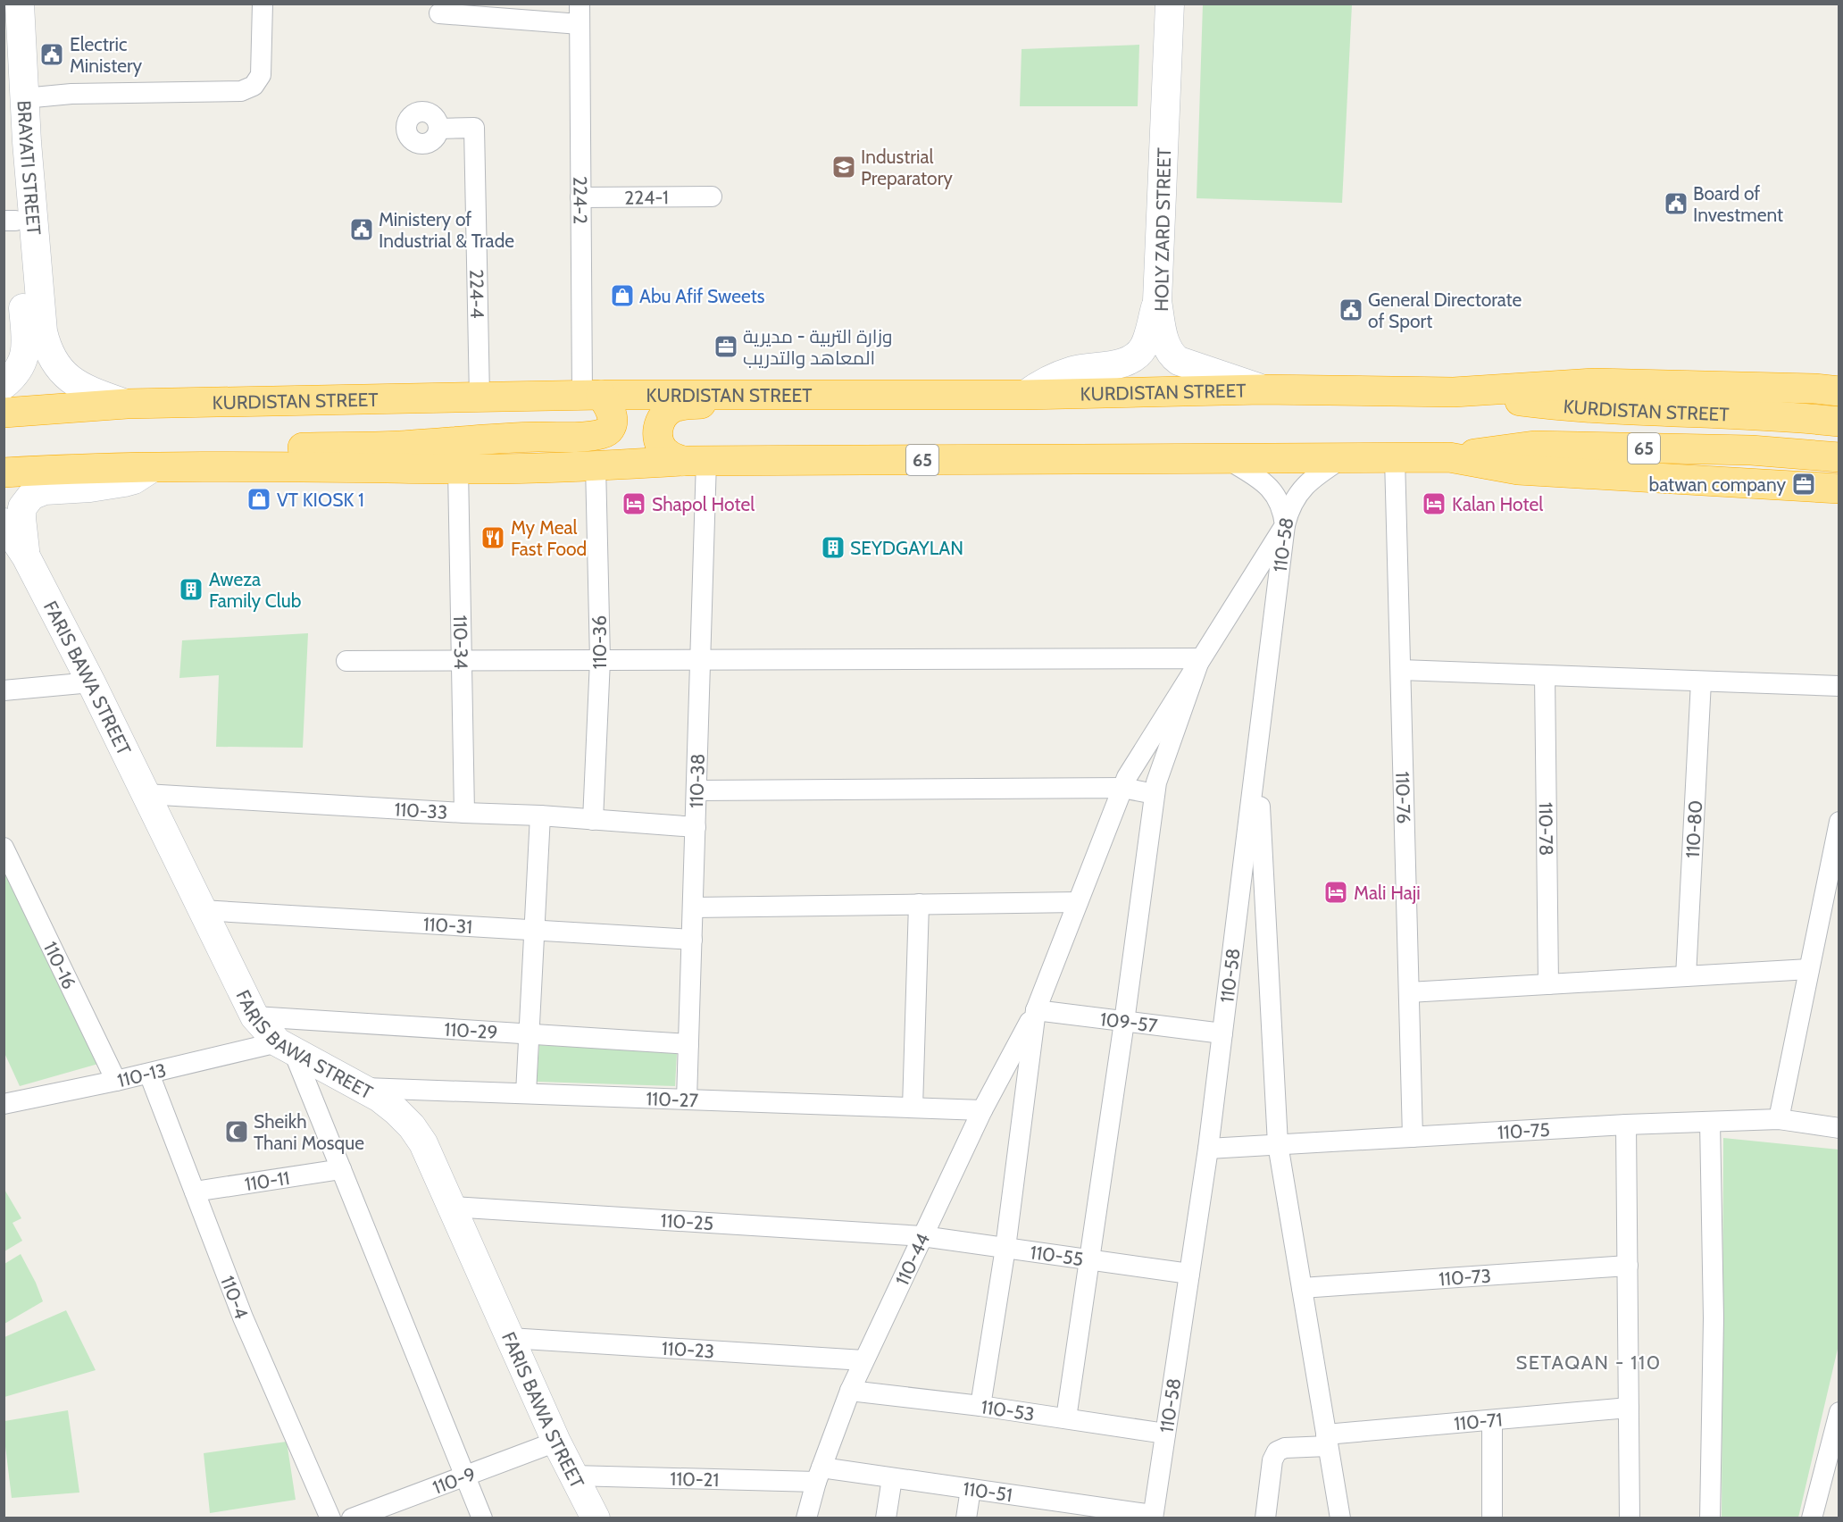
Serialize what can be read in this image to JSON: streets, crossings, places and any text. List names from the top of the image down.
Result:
{
  "streets": {
    "highway": ["KURDISTAN STREET", "65"],
    "street": [
      "BRAYATI STREET",
      "224-1",
      "224-2",
      "HOLY ZARD STREET",
      "224-4",
      "110-58",
      "110-34",
      "110-36",
      "FARIS BAWA STREET",
      "110-38",
      "110-76",
      "110-33",
      "110-80",
      "110-78",
      "110-31",
      "110-16",
      "109-57",
      "110-29",
      "110-13",
      "110-27",
      "110-75",
      "110-11",
      "110-25",
      "110-55",
      "110-44",
      "110-73",
      "110-4",
      "110-23",
      "110-53",
      "110-71",
      "110-21",
      "110-9",
      "110-51"
    ]
  },
  "crossings": [
    ["224-1", "224-2"],
    ["224-2", "KURDISTAN STREET"],
    ["HOLY ZARD STREET", "KURDISTAN STREET"],
    ["224-4", "KURDISTAN STREET"],
    ["KURDISTAN STREET", "110-58"],
    ["KURDISTAN STREET", "110-34"],
    ["KURDISTAN STREET", "110-36"],
    ["KURDISTAN STREET", "FARIS BAWA STREET"],
    ["KURDISTAN STREET", "110-38"],
    ["KURDISTAN STREET", "110-76"],
    ["110-58", "109-57"],
    ["110-58", "110-75"],
    ["110-58", "110-55"],
    ["110-58", "110-53"],
    ["110-58", "110-51"],
    ["110-34", "110-33"],
    ["110-36", "110-33"],
    ["FARIS BAWA STREET", "110-33"],
    ["FARIS BAWA STREET", "110-31"],
    ["FARIS BAWA STREET", "110-29"],
    ["FARIS BAWA STREET", "110-13"],
    ["FARIS BAWA STREET", "110-27"],
    ["FARIS BAWA STREET", "110-25"],
    ["FARIS BAWA STREET", "110-23"],
    ["FARIS BAWA STREET", "110-21"],
    ["FARIS BAWA STREET", "110-9"],
    ["110-38", "110-33"],
    ["110-38", "110-31"],
    ["110-38", "110-29"],
    ["110-38", "110-27"],
    ["110-76", "110-75"],
    ["110-16", "110-13"],
    ["109-57", "110-44"],
    ["110-13", "110-4"],
    ["110-27", "110-44"],
    ["110-11", "110-4"],
    ["110-25", "110-55"],
    ["110-25", "110-44"],
    ["110-55", "110-44"],
    ["110-44", "110-23"],
    ["110-44", "110-53"],
    ["110-44", "110-21"],
    ["110-44", "110-51"],
    ["110-21", "110-51"]
  ],
  "districts": ["SETAQAN - 110"],
  "places": {
    "public building": [
      "Electric Ministery",
      "Board of Investment",
      "Ministery of Industrial & Trade",
      "General Directorate of Sport"
    ],
    "school or university": ["Industrial Preparatory"],
    "shop": ["Abu Afif Sweets", "VT KIOSK 1"],
    "office": ["وزارة التربية - مديرية المعاهد والتدريب", "batwan company"],
    "hotel": ["Shapol Hotel", "Kalan Hotel", "Mali Haji"],
    "restaurant": ["My Meal Fast Food"],
    "building": ["SEYDGAYLAN", "Aweza Family Club"],
    "mosque": ["Sheikh Thani Mosque"]
  }
}
